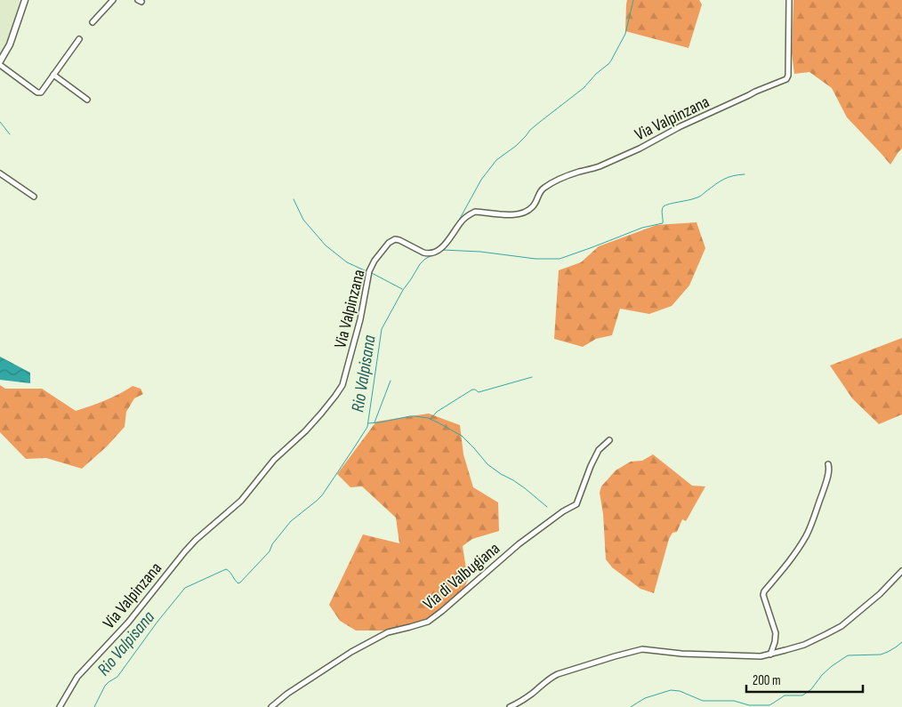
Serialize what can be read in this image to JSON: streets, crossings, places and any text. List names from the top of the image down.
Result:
{
  "streets": {
    "street": ["Via Valpinzana", "Via di Valbugiana"]
  },
  "water": ["Rio Valpisana"],
  "scale_bar": "200 m"
}
